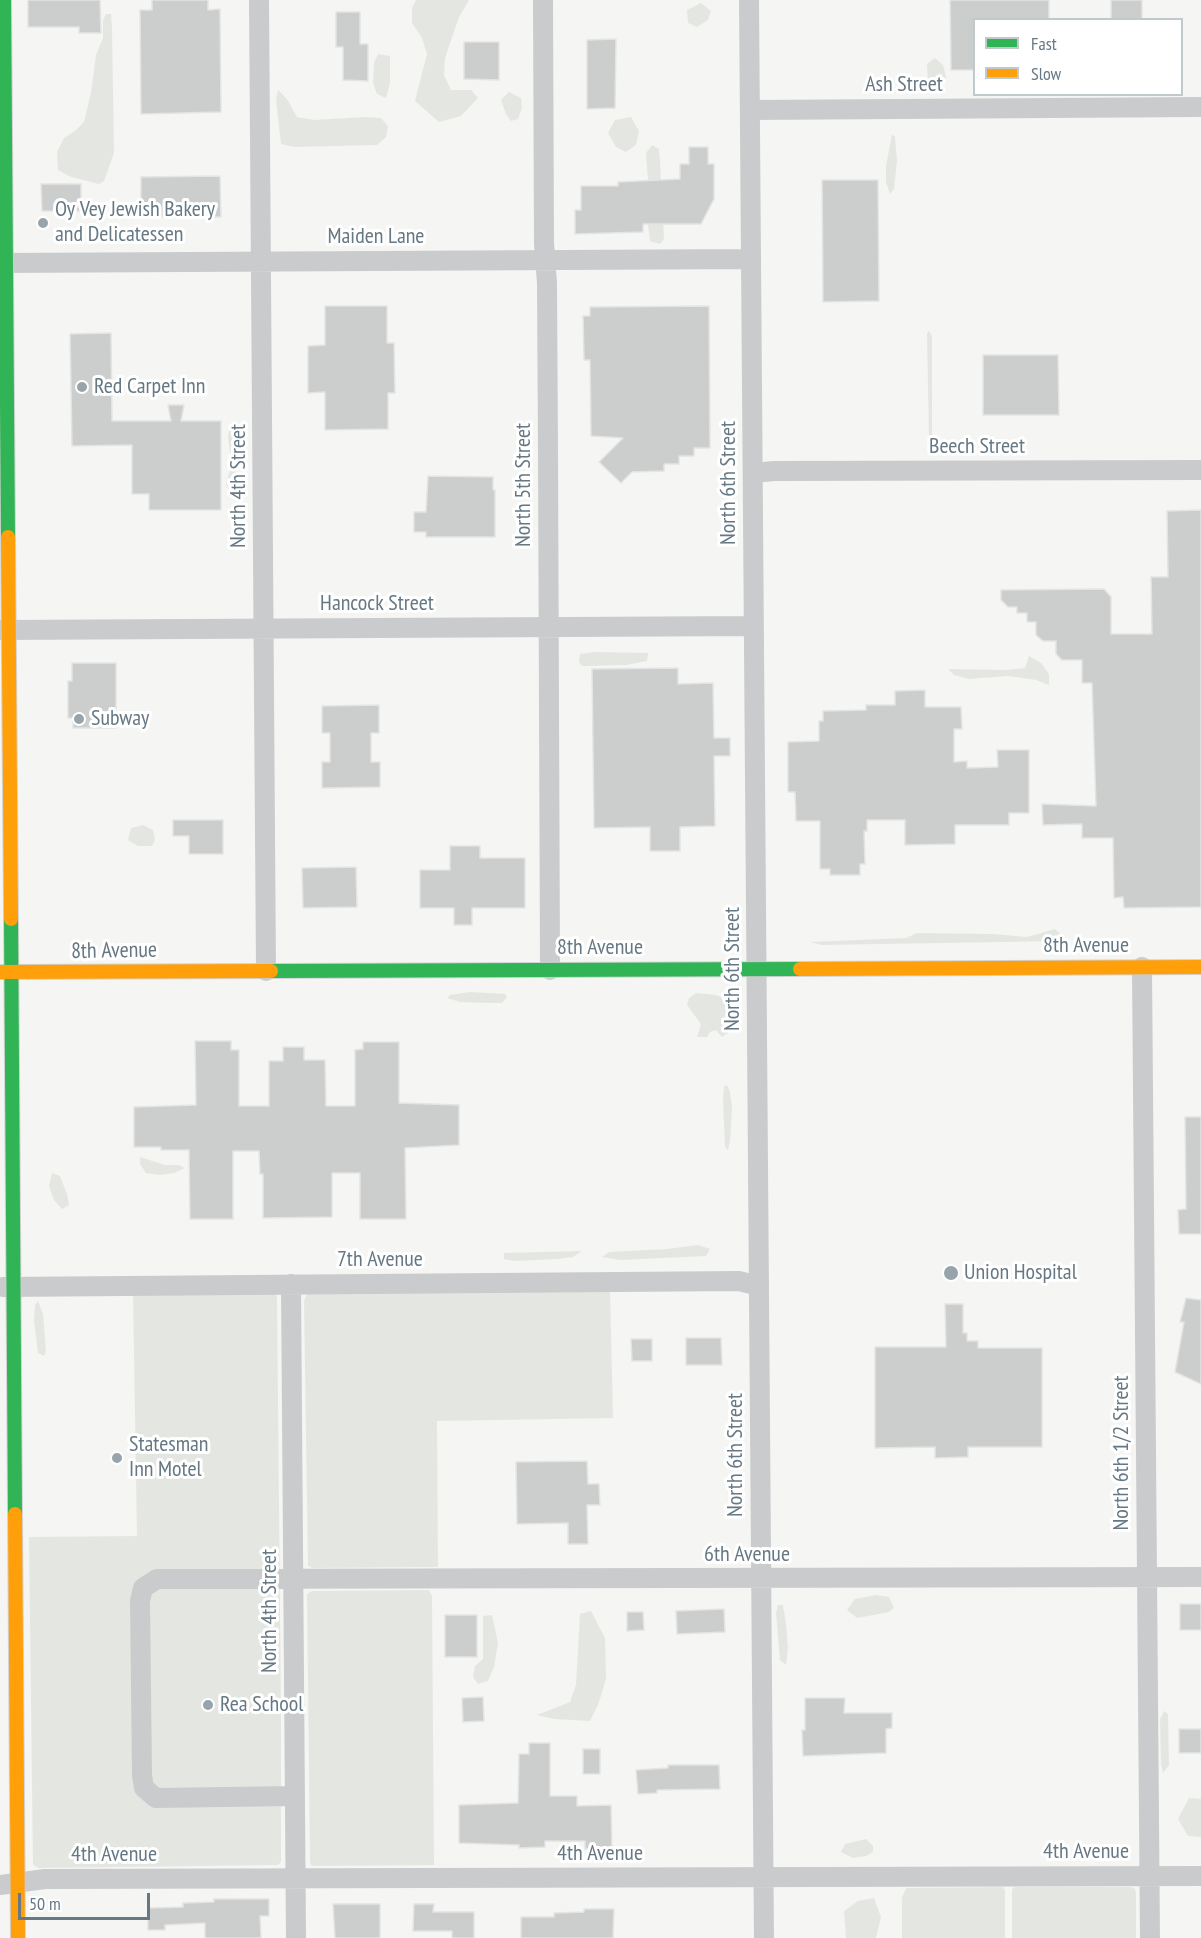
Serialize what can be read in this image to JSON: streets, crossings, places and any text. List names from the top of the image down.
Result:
{
  "streets": {
    "main road": ["8th Avenue"],
    "street": [
      "Ash Street",
      "Maiden Lane",
      "Beech Street",
      "North 6th Street",
      "North 5th Street",
      "North 4th Street",
      "Hancock Street",
      "7th Avenue",
      "North 6th 1/2 Street",
      "6th Avenue",
      "4th Avenue"
    ]
  },
  "crossings": [
    ["Ash Street", "North 6th Street"],
    ["Maiden Lane", "North 6th Street"],
    ["Maiden Lane", "North 5th Street"],
    ["Maiden Lane", "North 4th Street"],
    ["Beech Street", "North 6th Street"],
    ["North 6th Street", "Hancock Street"],
    ["North 6th Street", "8th Avenue"],
    ["North 6th Street", "7th Avenue"],
    ["North 6th Street", "6th Avenue"],
    ["North 6th Street", "4th Avenue"],
    ["North 5th Street", "Hancock Street"],
    ["North 5th Street", "8th Avenue"],
    ["North 4th Street", "Hancock Street"],
    ["North 4th Street", "8th Avenue"],
    ["North 4th Street", "7th Avenue"],
    ["North 4th Street", "6th Avenue"],
    ["North 4th Street", "4th Avenue"],
    ["8th Avenue", "North 6th 1/2 Street"],
    ["North 6th 1/2 Street", "6th Avenue"],
    ["North 6th 1/2 Street", "4th Avenue"]
  ],
  "places": [
    "Oy Vey Jewish Bakery and Delicatessen",
    "Red Carpet Inn",
    "Subway",
    "Union Hospital",
    "Statesman Inn Motel",
    "Rea School"
  ],
  "legend": ["Fast", "Slow"],
  "scale_bar": "50 m"
}
